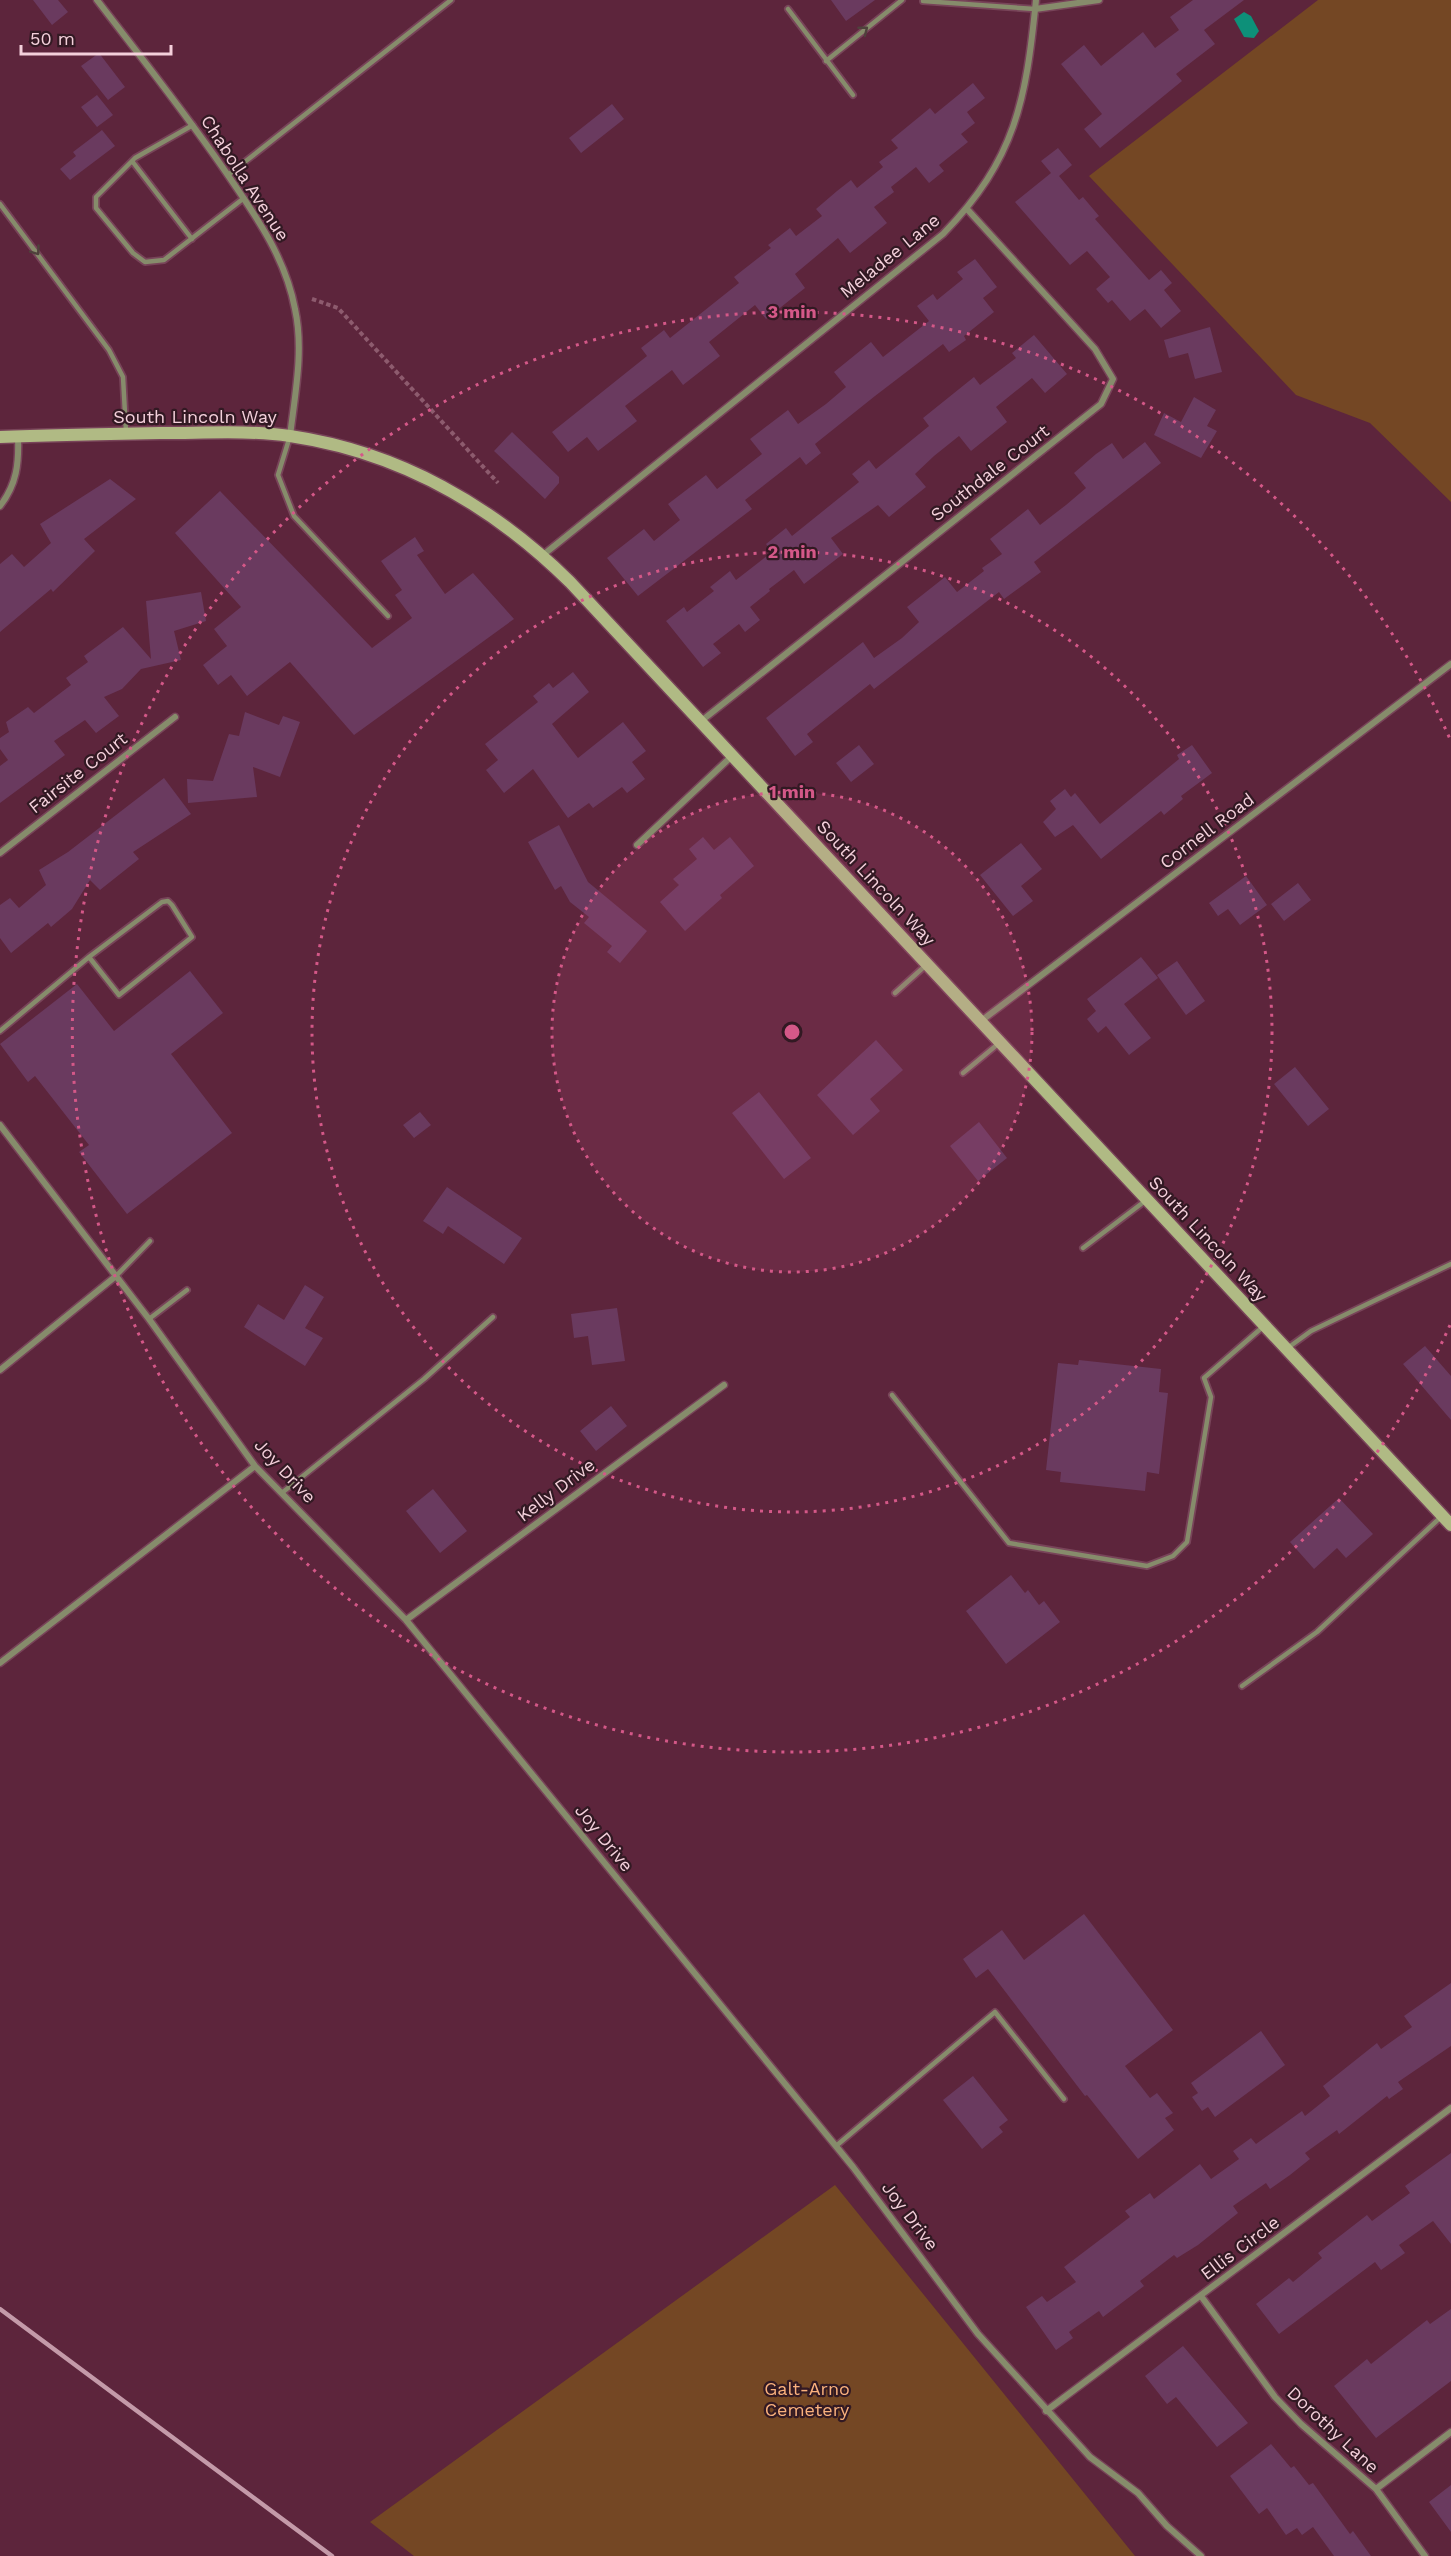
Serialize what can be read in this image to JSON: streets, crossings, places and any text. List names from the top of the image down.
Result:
{
  "streets": {
    "main road": ["South Lincoln Way"],
    "street": [
      "Chabolla Avenue",
      "Meladee Lane",
      "Southdale Court",
      "Fairsite Court",
      "Cornell Road",
      "Joy Drive",
      "Kelly Drive",
      "Ellis Circle",
      "Dorothy Lane"
    ]
  },
  "crossings": [
    ["Chabolla Avenue", "South Lincoln Way"],
    ["Meladee Lane", "South Lincoln Way"],
    ["Meladee Lane", "Southdale Court"],
    ["South Lincoln Way", "Southdale Court"],
    ["South Lincoln Way", "Cornell Road"],
    ["Joy Drive", "Kelly Drive"],
    ["Joy Drive", "Ellis Circle"],
    ["Ellis Circle", "Dorothy Lane"]
  ],
  "parks": ["Galt-Arno Cemetery"],
  "scale_bar": "50 m",
  "rings": ["3 min", "2 min", "1 min"]
}
